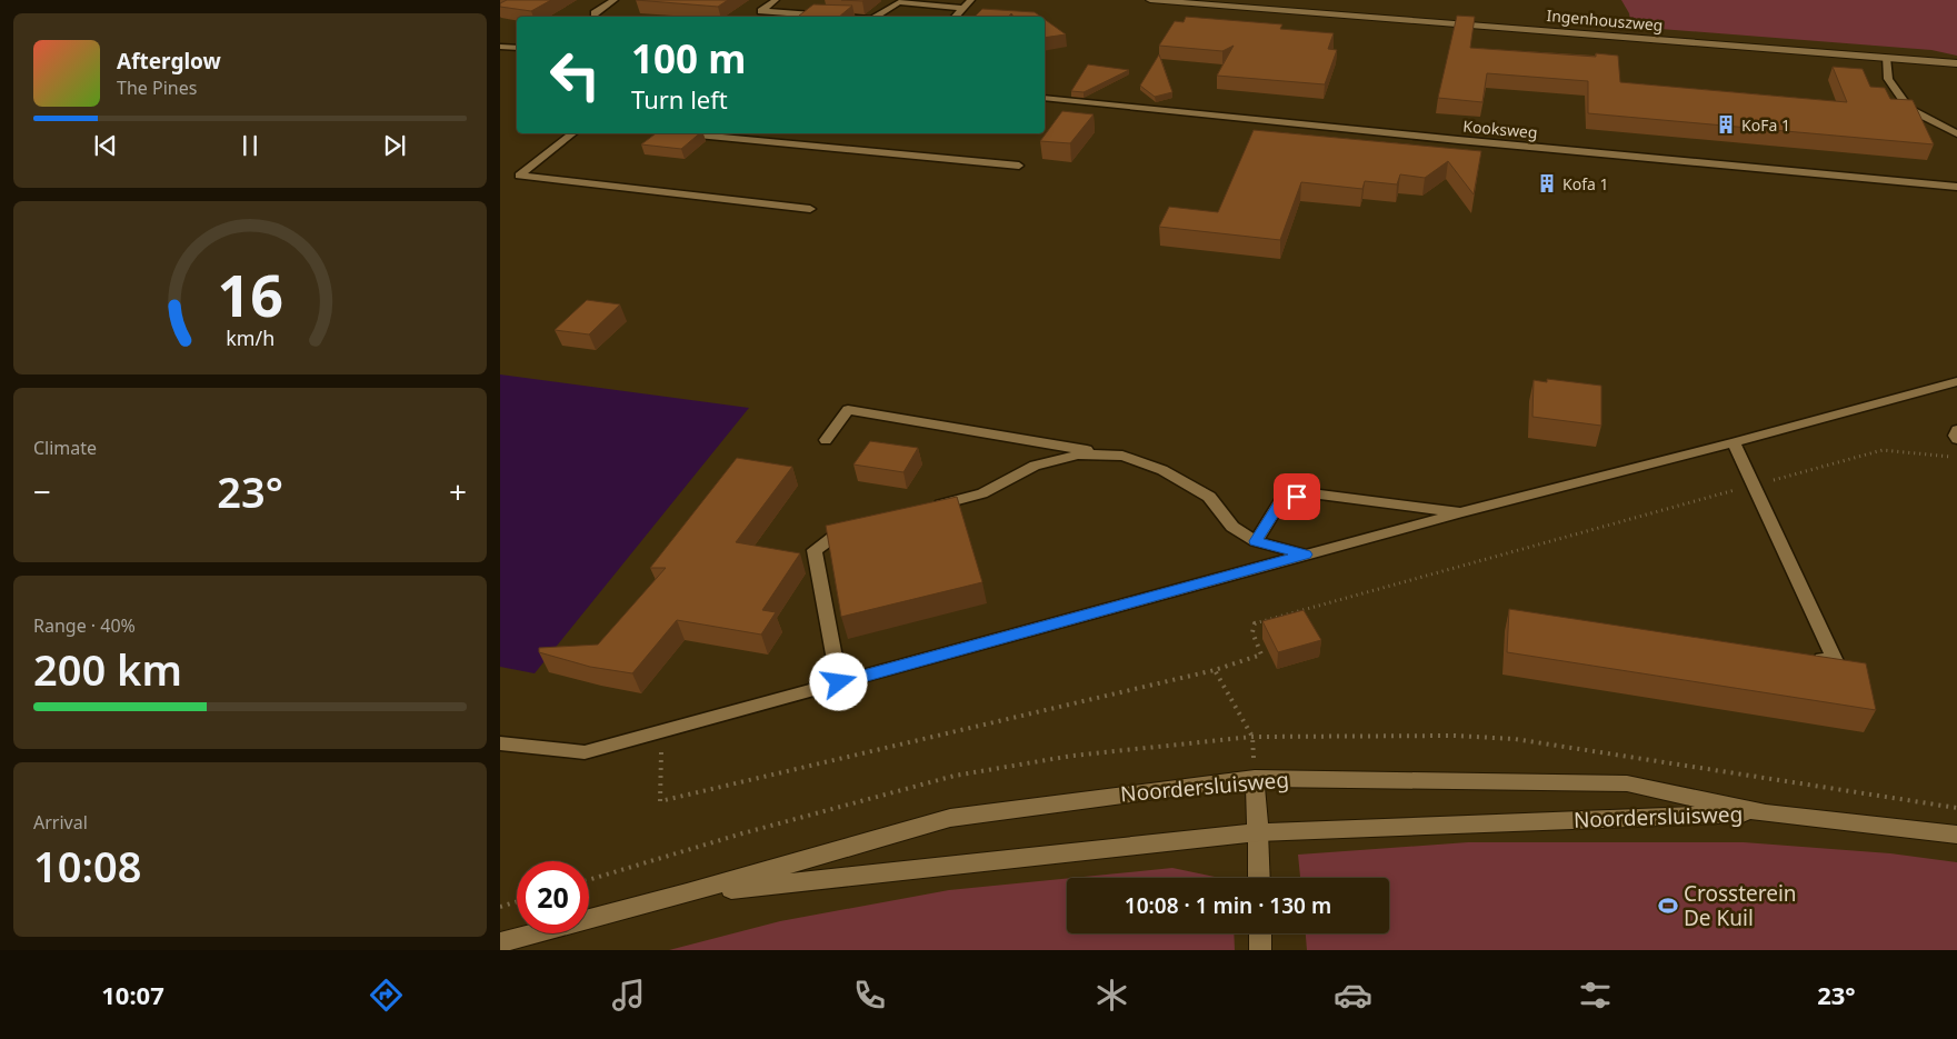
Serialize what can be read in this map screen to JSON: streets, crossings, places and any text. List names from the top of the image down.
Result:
{
  "streets": {
    "street": ["Ingenhouszweg", "Noordersluisweg"],
    "lane": ["Kooksweg"]
  },
  "places": {
    "building": ["KoFa 1", "Kofa 1"],
    "sports": ["Crossterein De Kuil"]
  },
  "page": {
    "turn": ["100 m", "Turn left"],
    "song": ["Afterglow", "The Pines"],
    "tile": [
      "Climate",
      ["Range · 40%", "200 km"],
      ["Arrival", "10:08"]
    ],
    "heat": ["−", "23°", "+"],
    "limit": "20",
    "trip": "10:08 · 1 min · 130 m",
    "tabs": ["10:07", "23°"],
    "gauge": ["16", "km/h"]
  }
}
